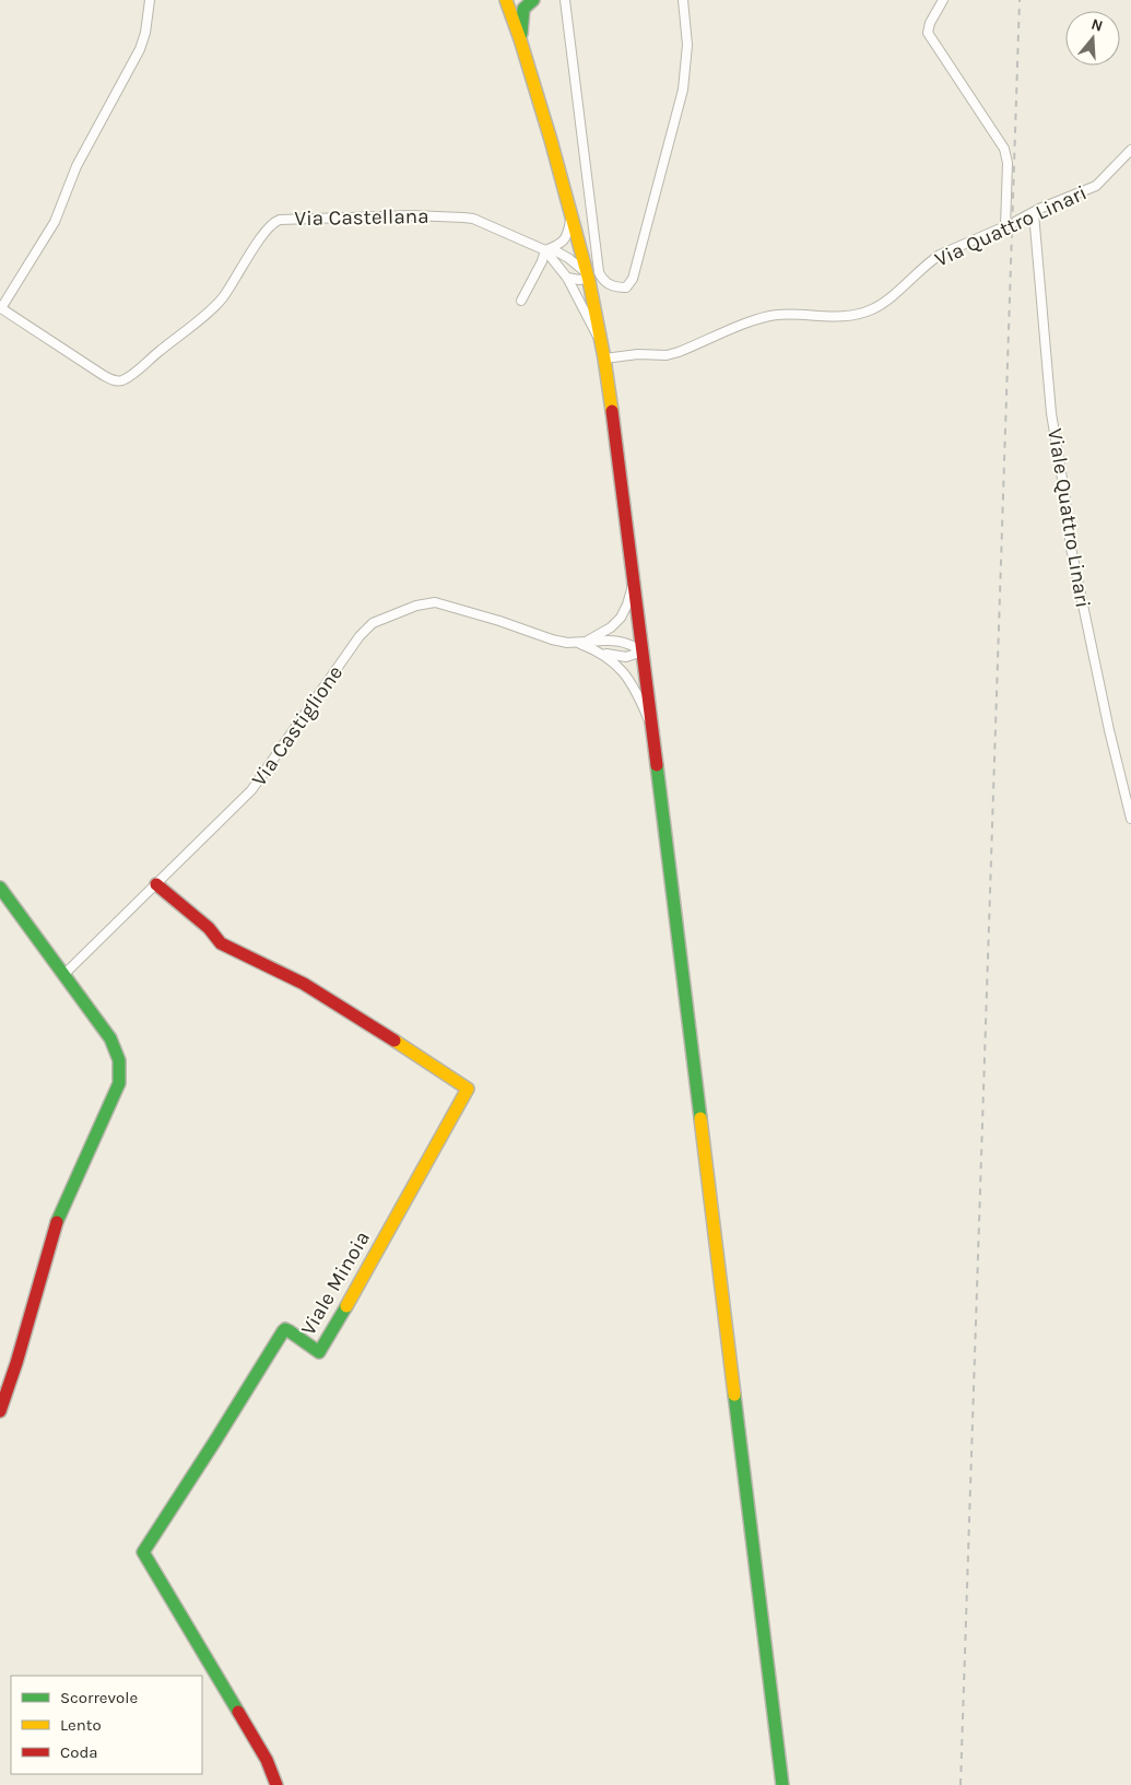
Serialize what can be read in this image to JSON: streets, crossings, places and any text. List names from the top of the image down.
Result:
{
  "streets": {
    "main road": ["Viale Minoia"],
    "street": [
      "Via Castellana",
      "Via Quattro Linari",
      "Viale Quattro Linari",
      "Via Castiglione"
    ]
  },
  "crossings": [
    ["Via Quattro Linari", "Viale Quattro Linari"],
    ["Via Castiglione", "Viale Minoia"]
  ],
  "legend": ["Scorrevole", "Lento", "Coda"],
  "north": "top"
}
